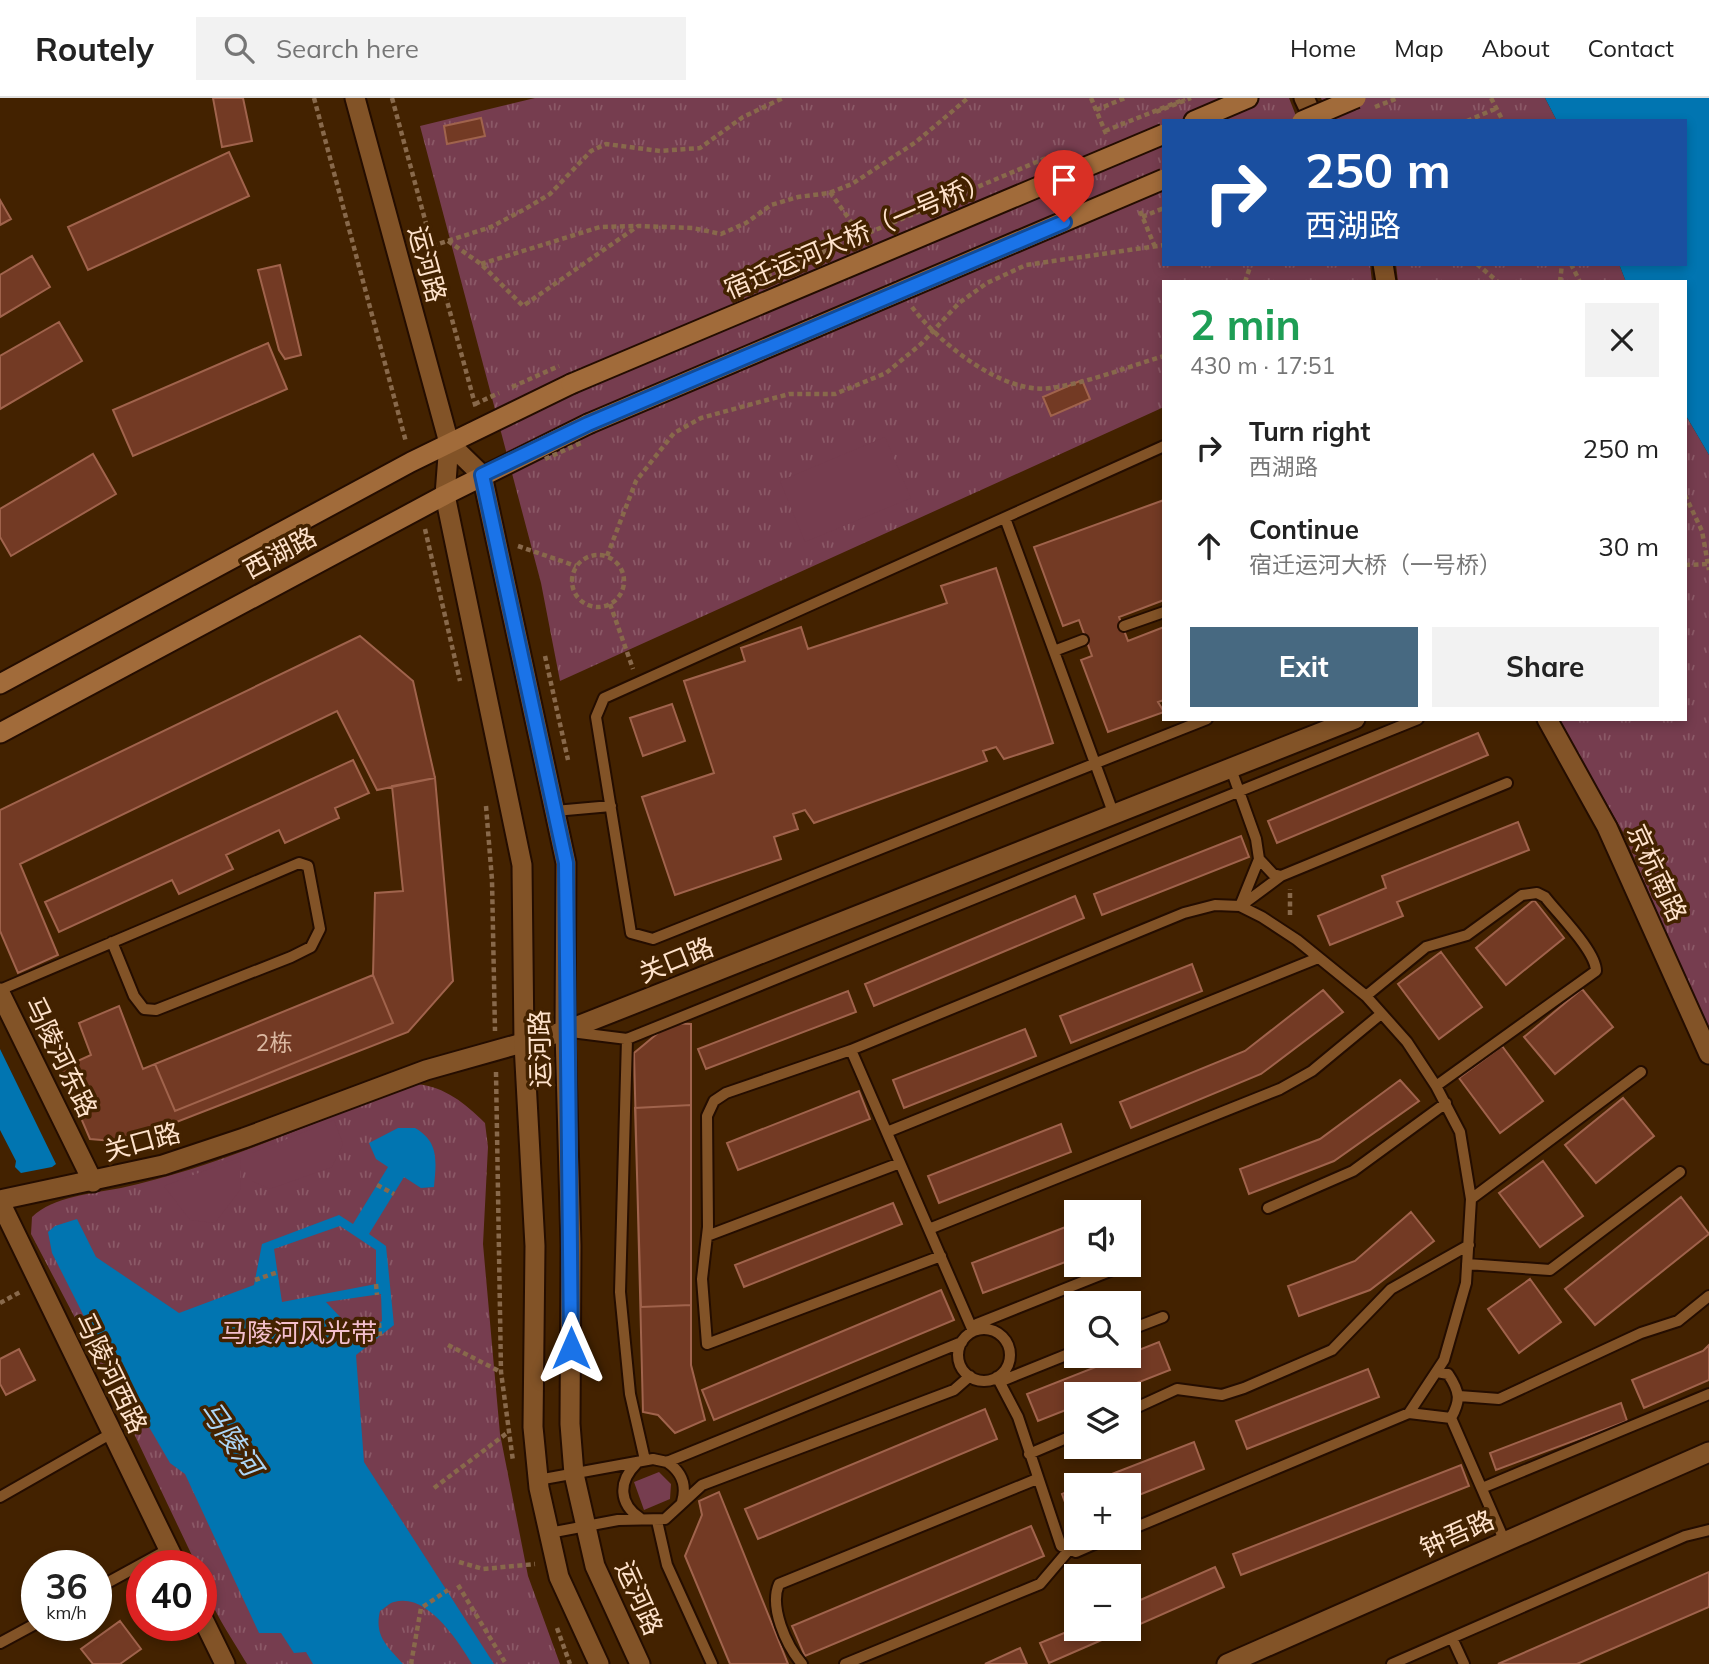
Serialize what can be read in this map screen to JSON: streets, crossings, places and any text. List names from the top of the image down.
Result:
{
  "streets": {
    "main road": ["宿迁运河大桥（一号桥）", "西湖路"],
    "street": [
      "运河路",
      "京杭南路",
      "关口路",
      "马陵河东路",
      "马陵河西路",
      "钟吾路"
    ]
  },
  "crossings": [
    ["宿迁运河大桥（一号桥）", "西湖路"],
    ["运河路", "西湖路"],
    ["运河路", "关口路"],
    ["关口路", "马陵河东路"],
    ["关口路", "马陵河西路"]
  ],
  "water": ["马陵河"],
  "parks": ["马陵河风光带"],
  "house_numbers": ["2栋"],
  "page": {
    "header": "Routely",
    "search": "Search here",
    "nav": [
      "Home",
      "Map",
      "About",
      "Contact"
    ],
    "turn": ["250 m", "西湖路"],
    "heading": ["2 min", "430 m · 17:51"],
    "list": [
      {
        "name": "Turn right",
        "note": "西湖路",
        "value": "250 m"
      },
      {
        "name": "Continue",
        "note": "宿迁运河大桥（一号桥）",
        "value": "30 m"
      }
    ],
    "buttons": ["Exit", "Share"],
    "map_buttons": ["+", "−"],
    "speed": "36 km/h",
    "limit": "40"
  }
}
